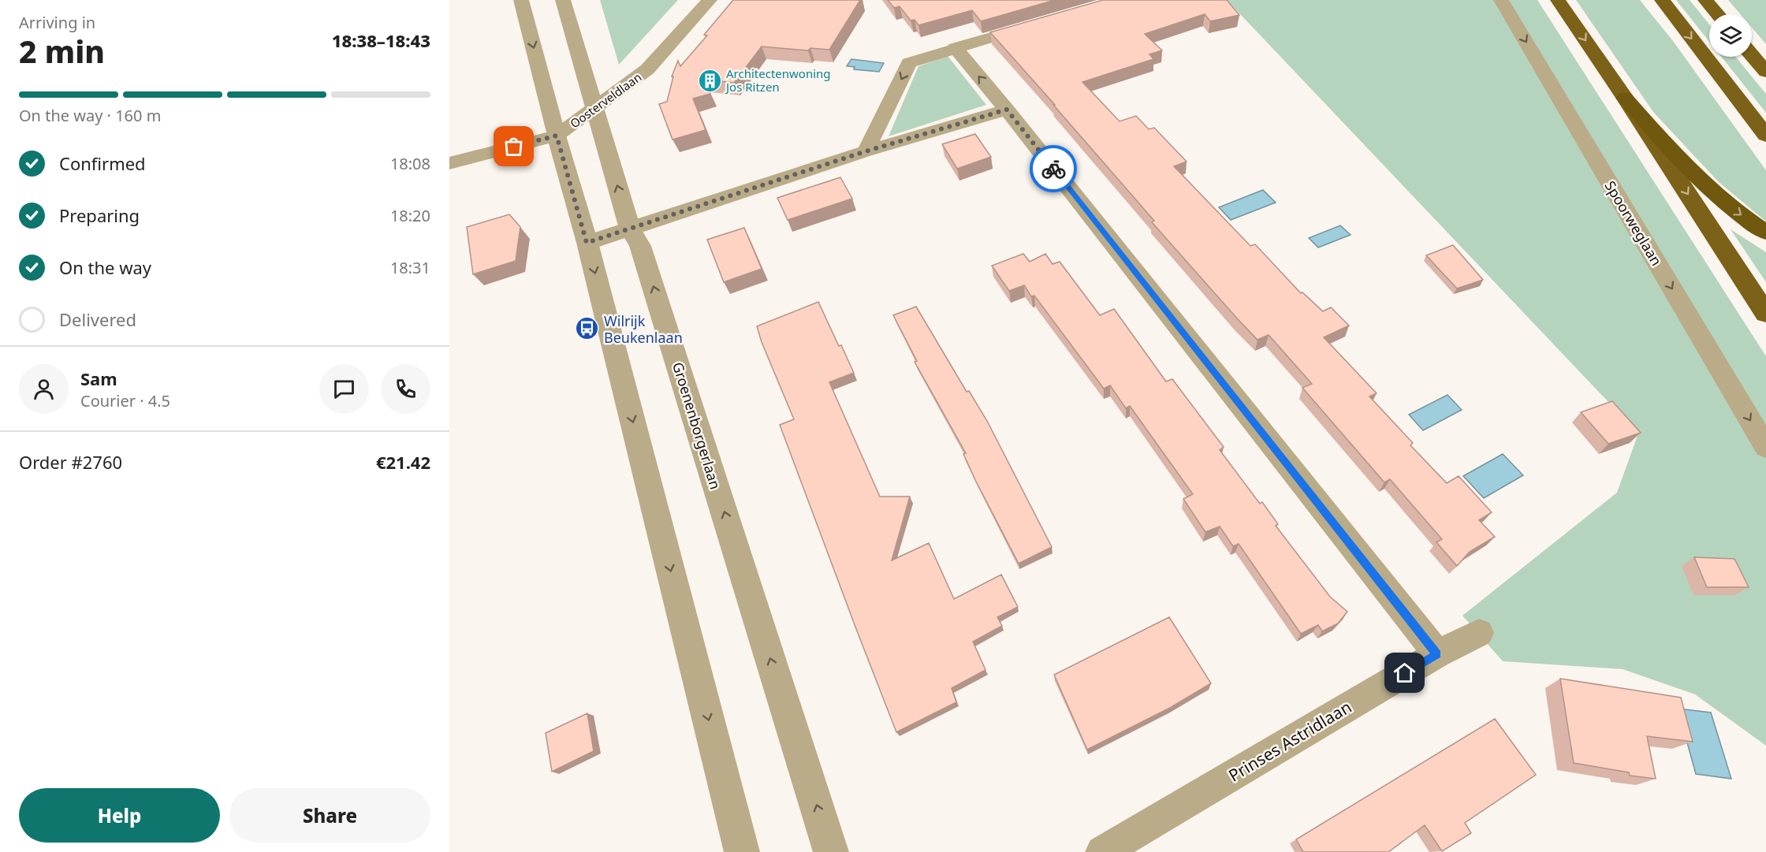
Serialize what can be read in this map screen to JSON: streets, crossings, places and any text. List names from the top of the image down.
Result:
{
  "streets": {
    "street": [
      "Oosterveldlaan",
      "Spoorweglaan",
      "Groenenborgerlaan",
      "Prinses Astridlaan"
    ]
  },
  "crossings": [
    ["Oosterveldlaan", "Groenenborgerlaan"]
  ],
  "one_way": ["Spoorweglaan"],
  "places": {
    "building": ["Architectenwoning Jos Ritzen"],
    "bus stop": ["Wilrijk Beukenlaan"]
  },
  "page": {
    "heading": ["2 min", "Arriving in", "18:38–18:43"],
    "panel": [
      "Sam",
      "Courier · 4.5",
      "Order #2760",
      "€21.42"
    ],
    "bar": "On the way · 160 m",
    "list": [
      ["Confirmed", "18:08"],
      ["Preparing", "18:20"],
      ["On the way", "18:31"],
      "Delivered"
    ],
    "buttons": ["Help", "Share"]
  }
}
